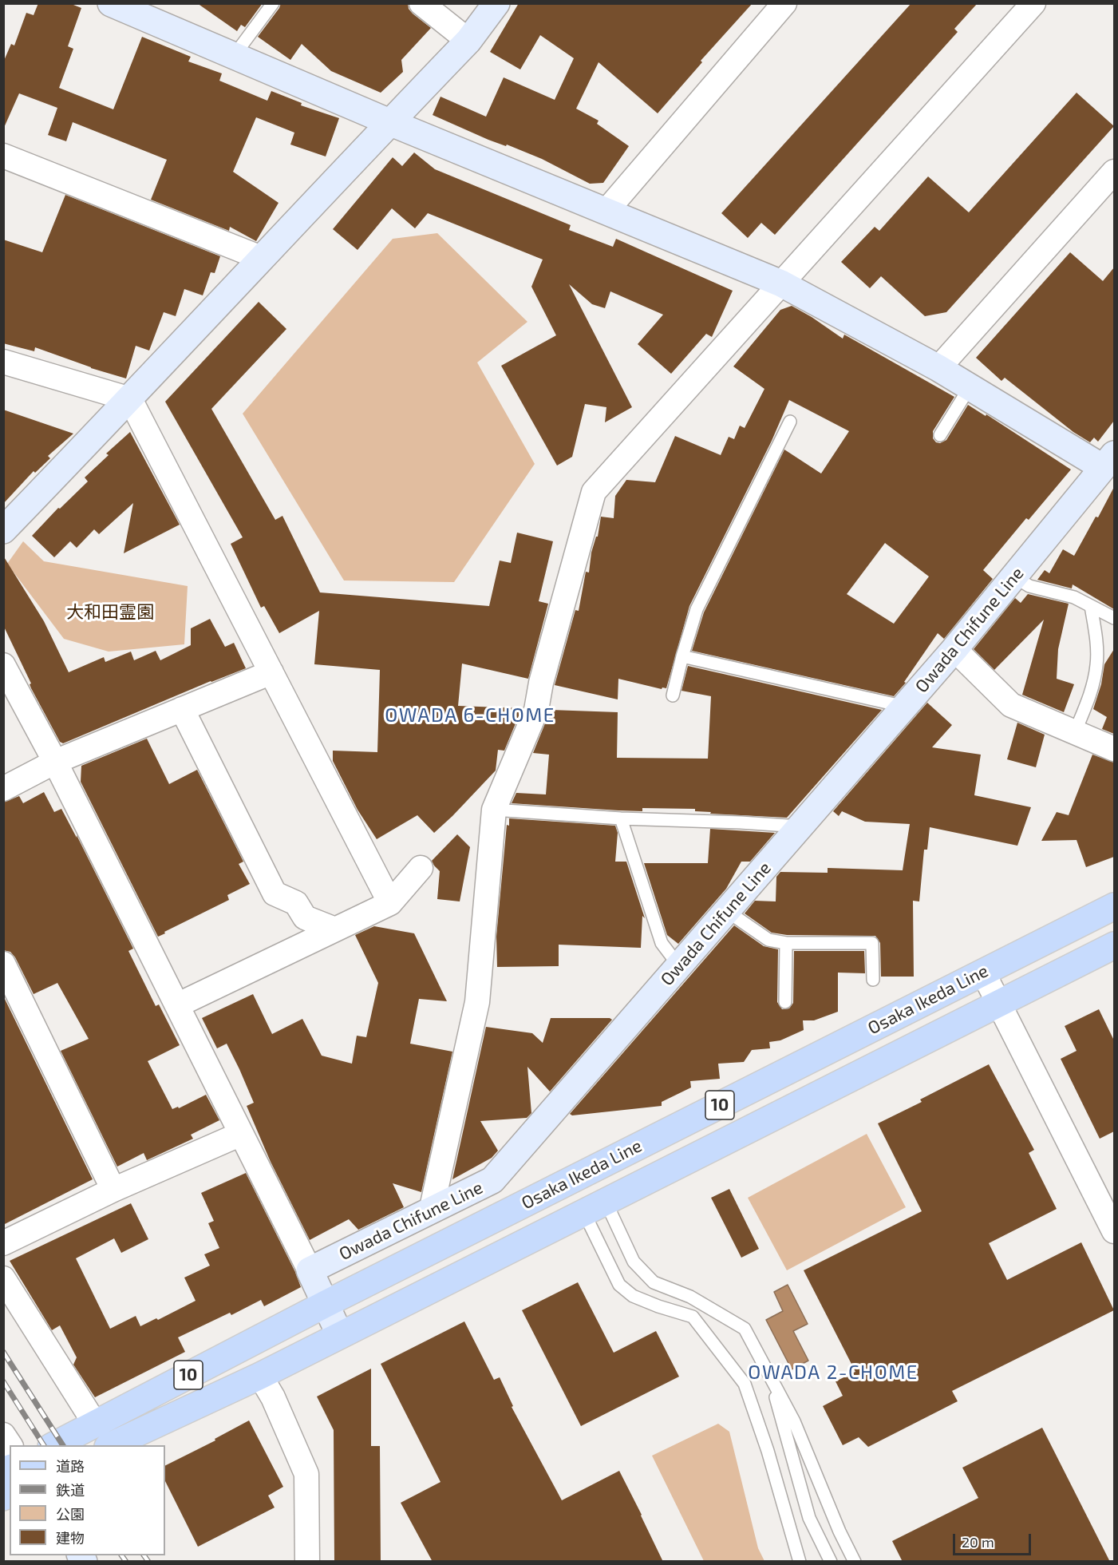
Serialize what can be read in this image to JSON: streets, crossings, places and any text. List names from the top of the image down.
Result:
{
  "streets": {
    "main road": ["Osaka Ikeda Line", "10"],
    "street": ["Owada Chifune Line"]
  },
  "districts": ["OWADA 6-CHOME", "OWADA 2-CHOME"],
  "parks": ["大和田霊園"],
  "legend": [
    "道路",
    "鉄道",
    "公園",
    "建物"
  ],
  "scale_bar": "20 m"
}
